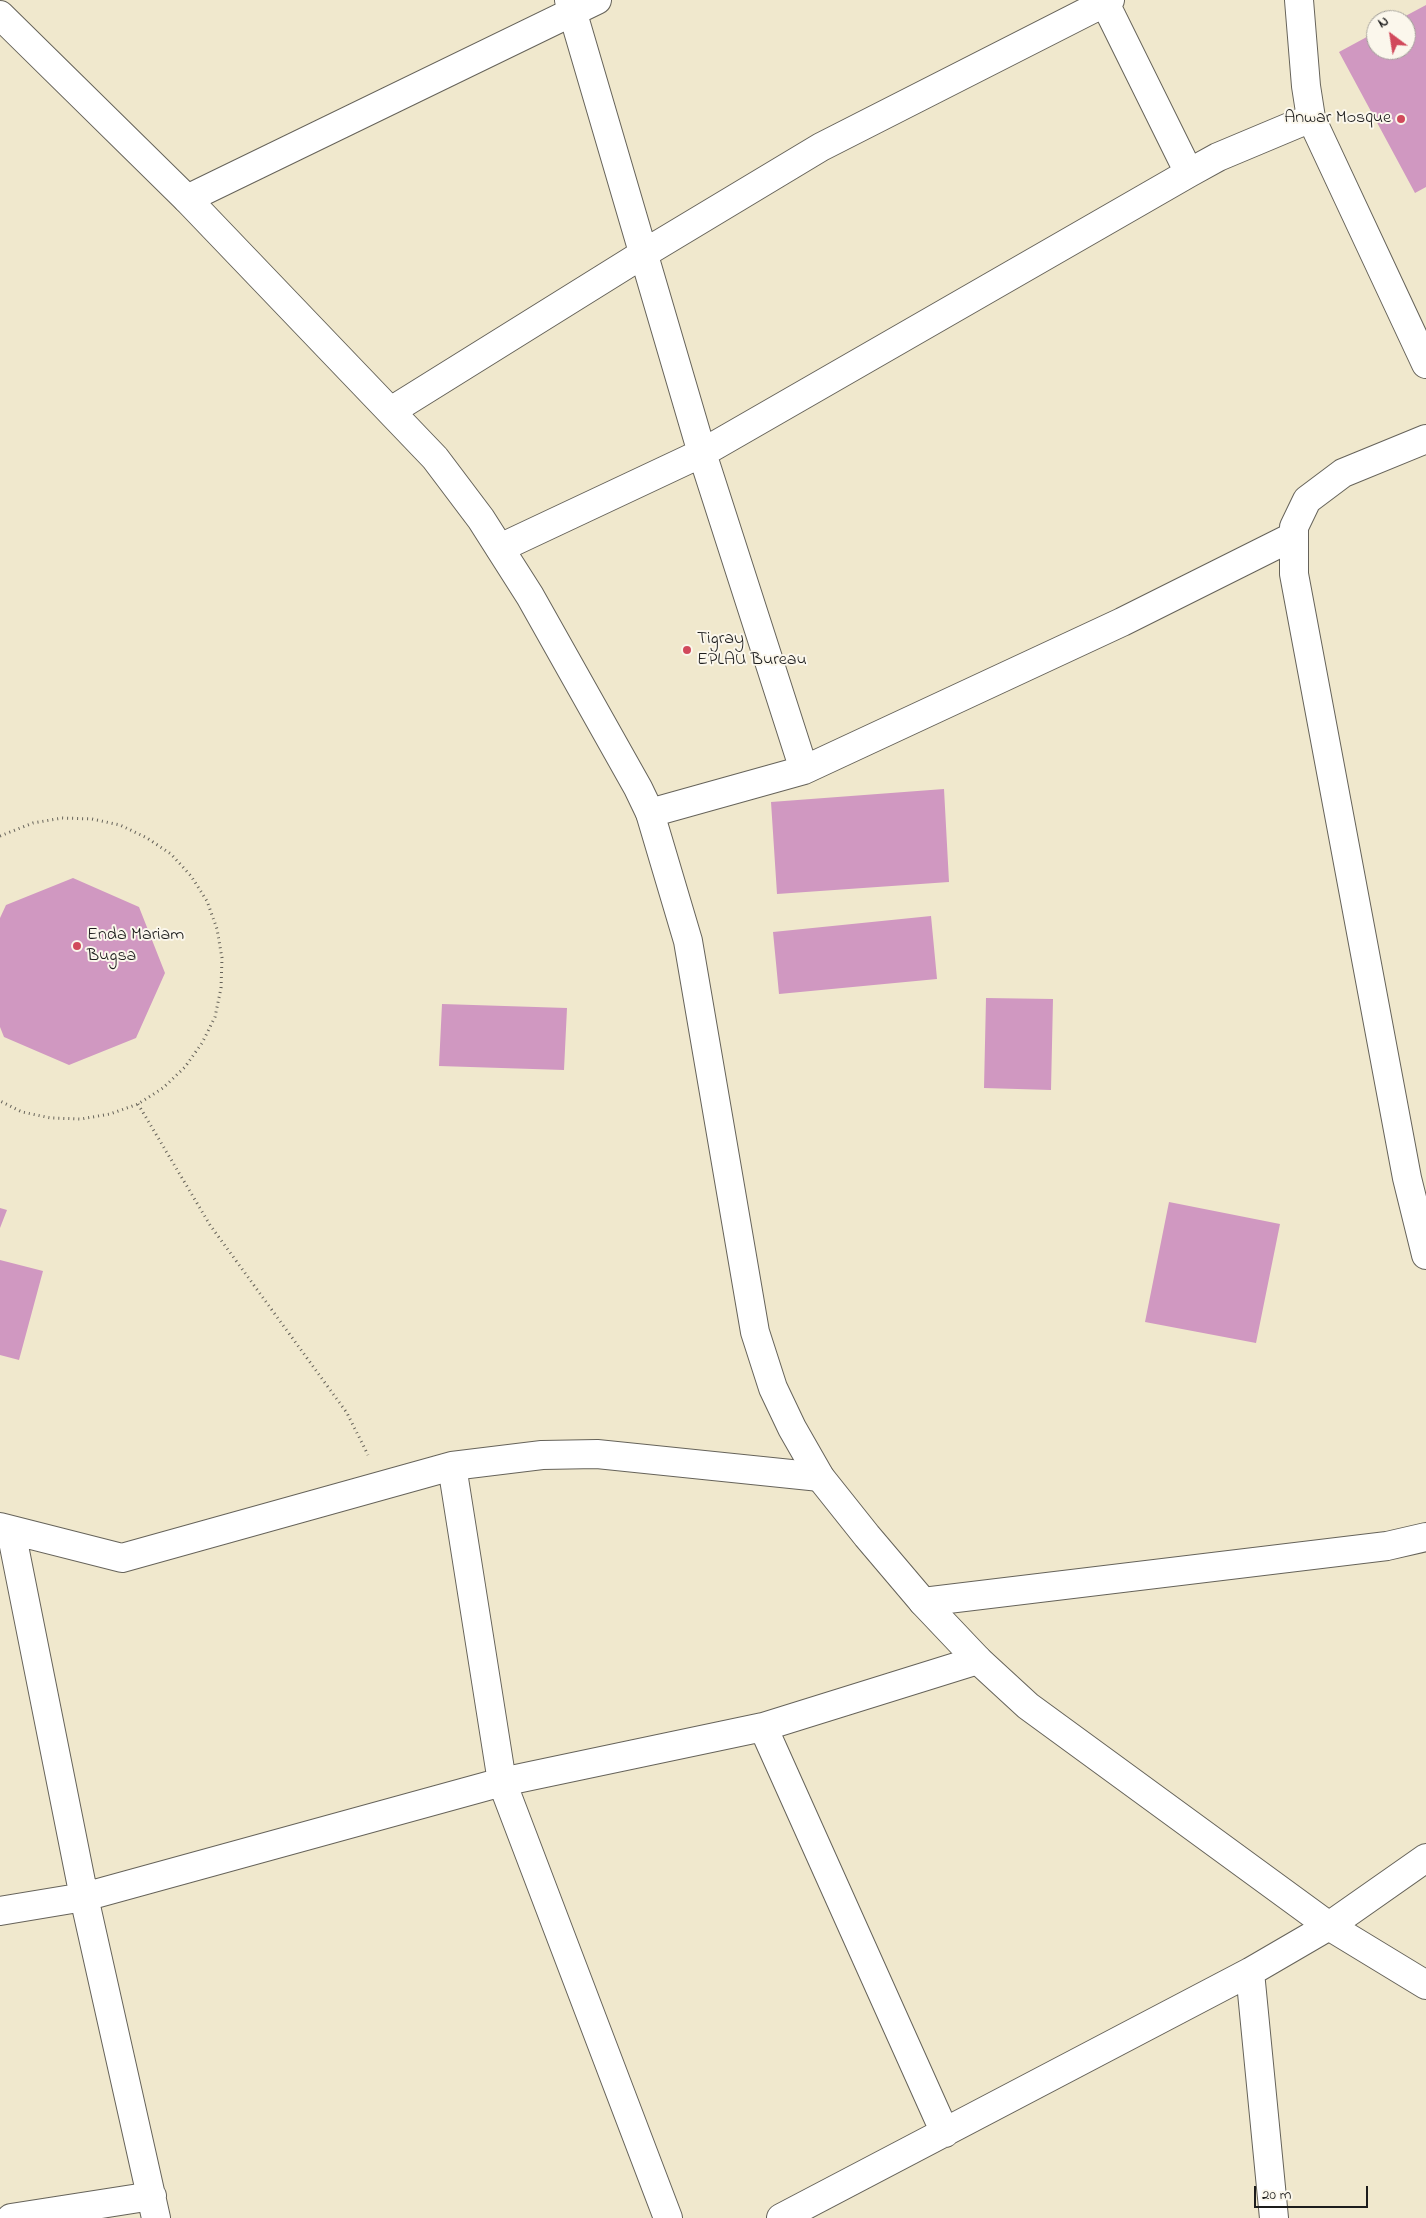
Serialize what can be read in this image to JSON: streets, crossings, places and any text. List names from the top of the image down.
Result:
{
  "places": ["Anwar Mosque", "Tigray EPLAU Bureau", "Enda Mariam Bugsa"],
  "scale_bar": "20 m",
  "north": "top left"
}
